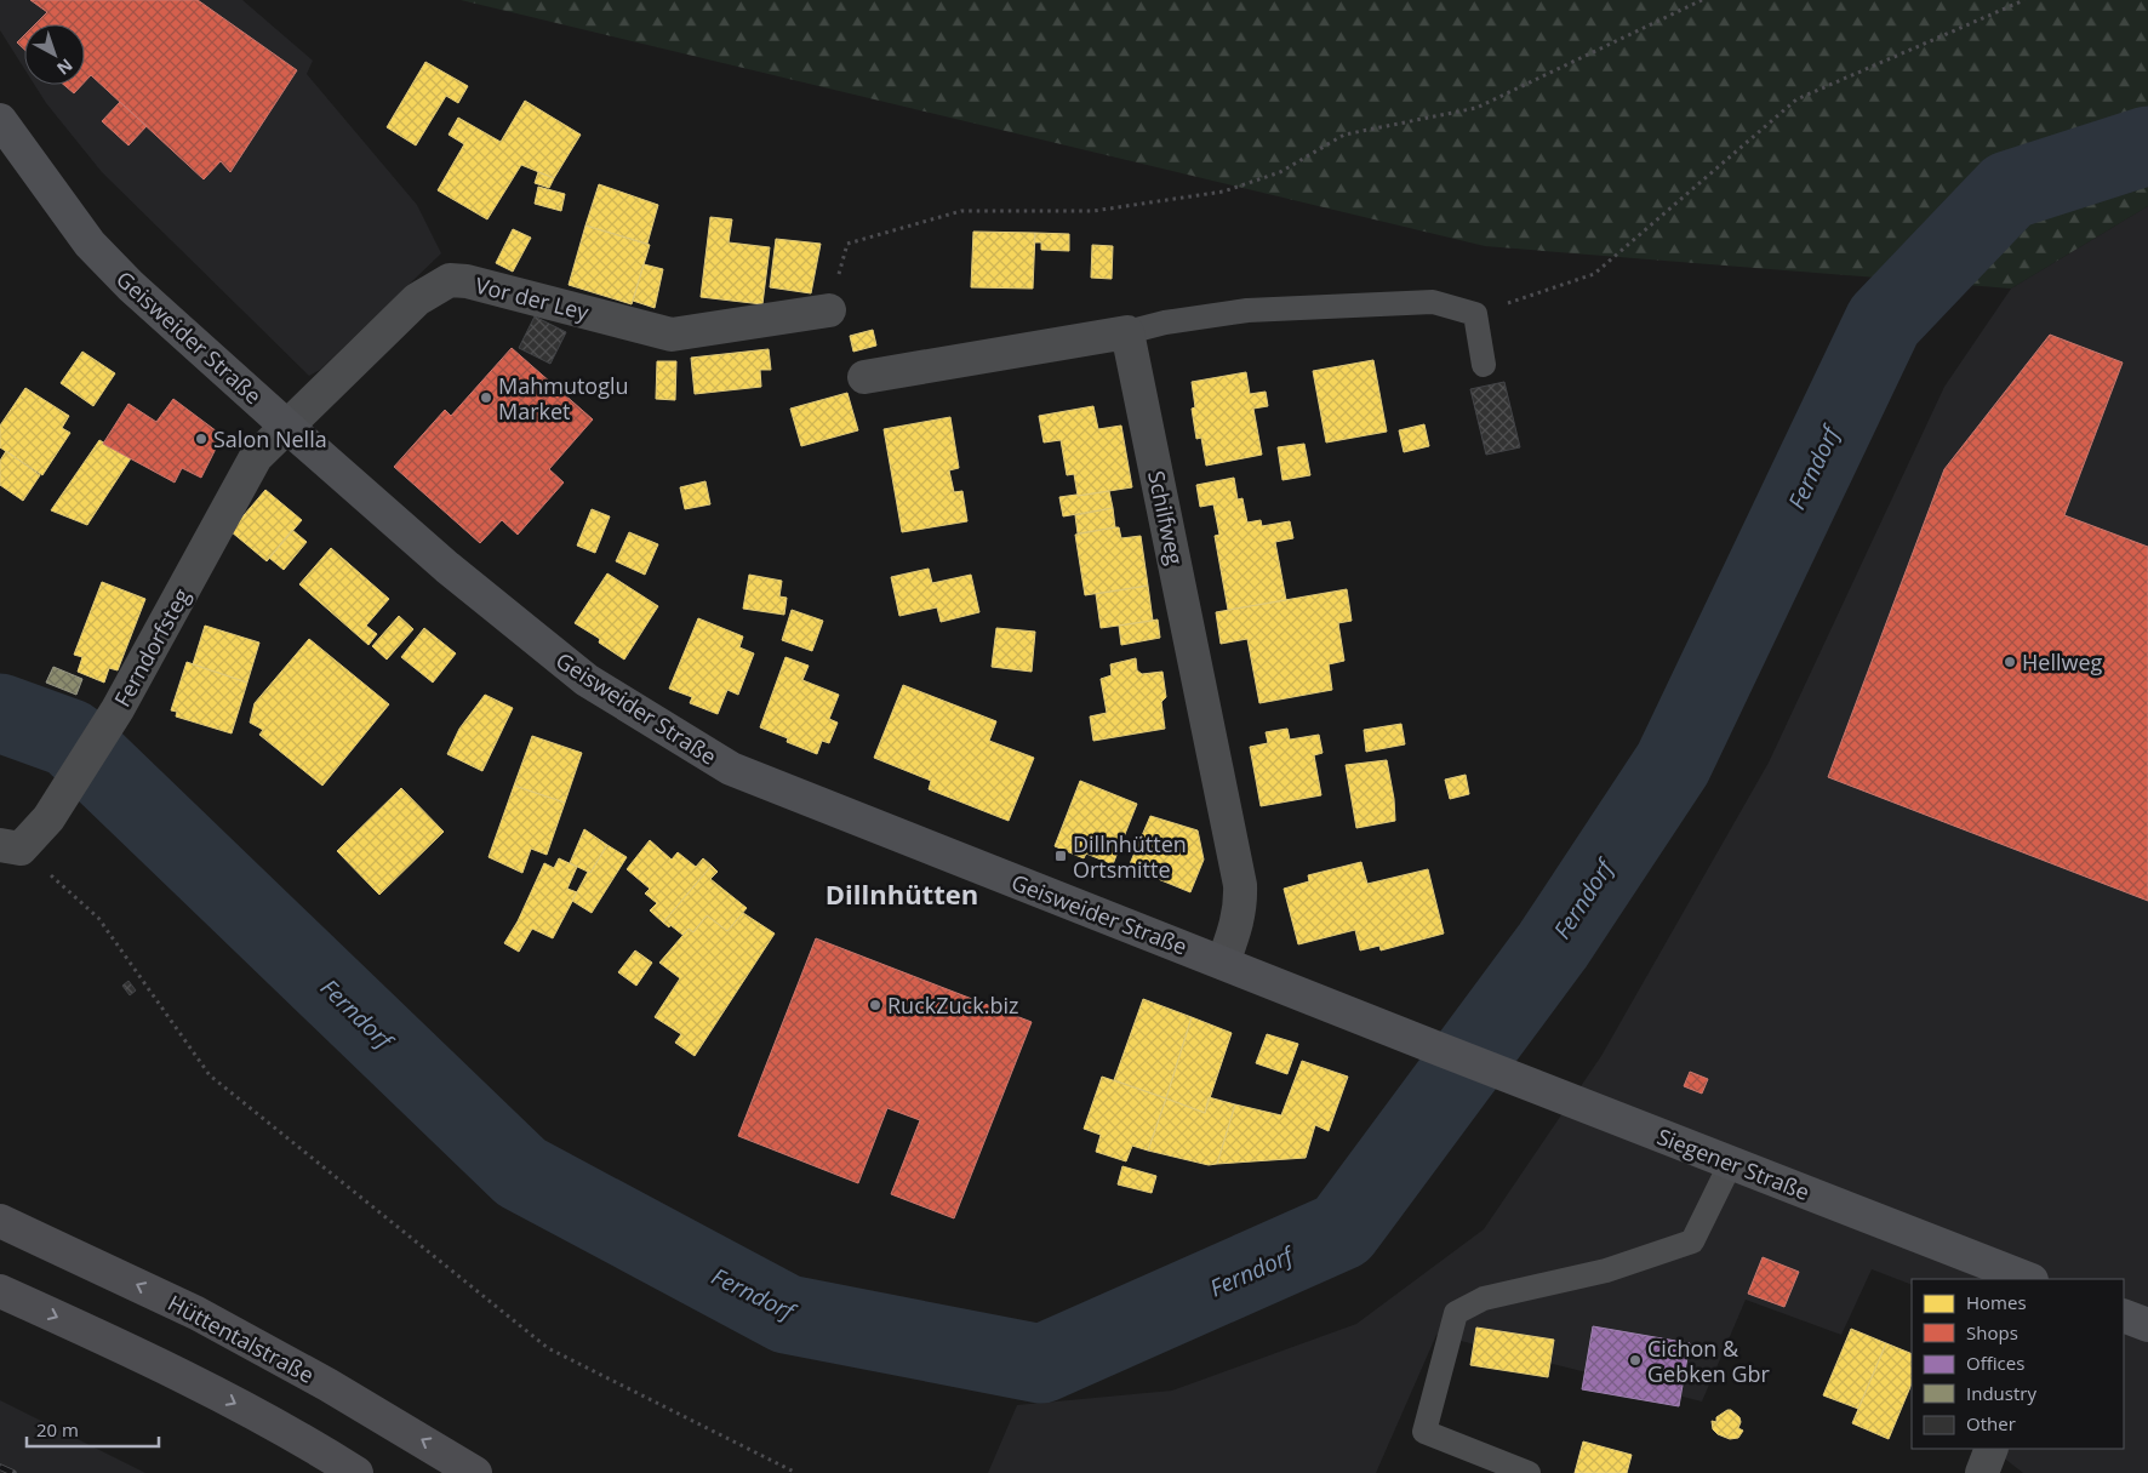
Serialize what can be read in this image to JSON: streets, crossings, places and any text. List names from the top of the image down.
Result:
{
  "streets": {
    "highway": ["Hüttentalstraße"],
    "main road": ["Geisweider Straße", "Siegener Straße"],
    "street": ["Vor der Ley", "Schilfweg", "Ferndorfsteg"]
  },
  "crossings": [
    ["Vor der Ley", "Geisweider Straße"],
    ["Vor der Ley", "Ferndorfsteg"],
    ["Geisweider Straße", "Schilfweg"],
    ["Geisweider Straße", "Ferndorfsteg"],
    ["Geisweider Straße", "Siegener Straße"]
  ],
  "districts": ["Dillnhütten"],
  "water": ["Ferndorf"],
  "places": {
    "other": [
      "Mahmutoglu Market",
      "Salon Nella",
      "Hellweg",
      "RuckZuck.biz",
      "Cichon & Gebken Gbr"
    ],
    "transit": ["Dillnhütten Ortsmitte"]
  },
  "legend": [
    "Homes",
    "Shops",
    "Offices",
    "Industry",
    "Other"
  ],
  "scale_bar": "20 m",
  "north": "bottom right"
}
